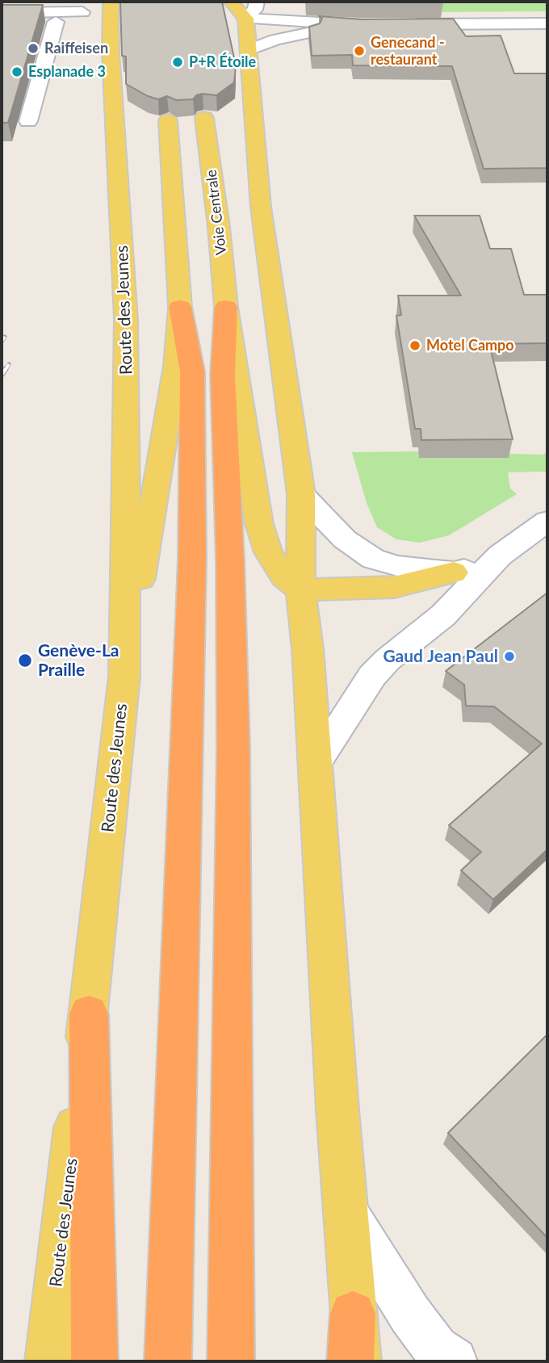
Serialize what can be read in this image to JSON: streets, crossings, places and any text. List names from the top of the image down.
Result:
{
  "streets": {
    "main road": ["Voie Centrale", "Route des Jeunes"]
  },
  "places": [
    "Raiffeisen",
    "Genecand - restaurant",
    "P+R Étoile",
    "Esplanade 3",
    "Motel Campo",
    "Gaud Jean Paul",
    "Genève-La Praille"
  ]
}
